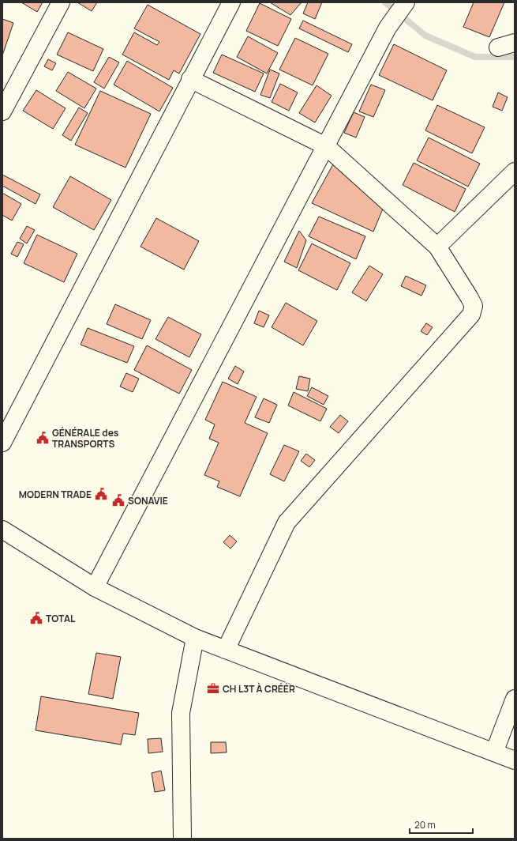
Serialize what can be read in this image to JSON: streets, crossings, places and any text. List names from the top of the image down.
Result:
{
  "places": {
    "public building": [
      "GÉNÉRALE des TRANSPORTS",
      "MODERN TRADE",
      "SONAVIE",
      "TOTAL"
    ],
    "office": ["CH L3T À CRÉÉR"]
  },
  "scale_bar": "20 m"
}
